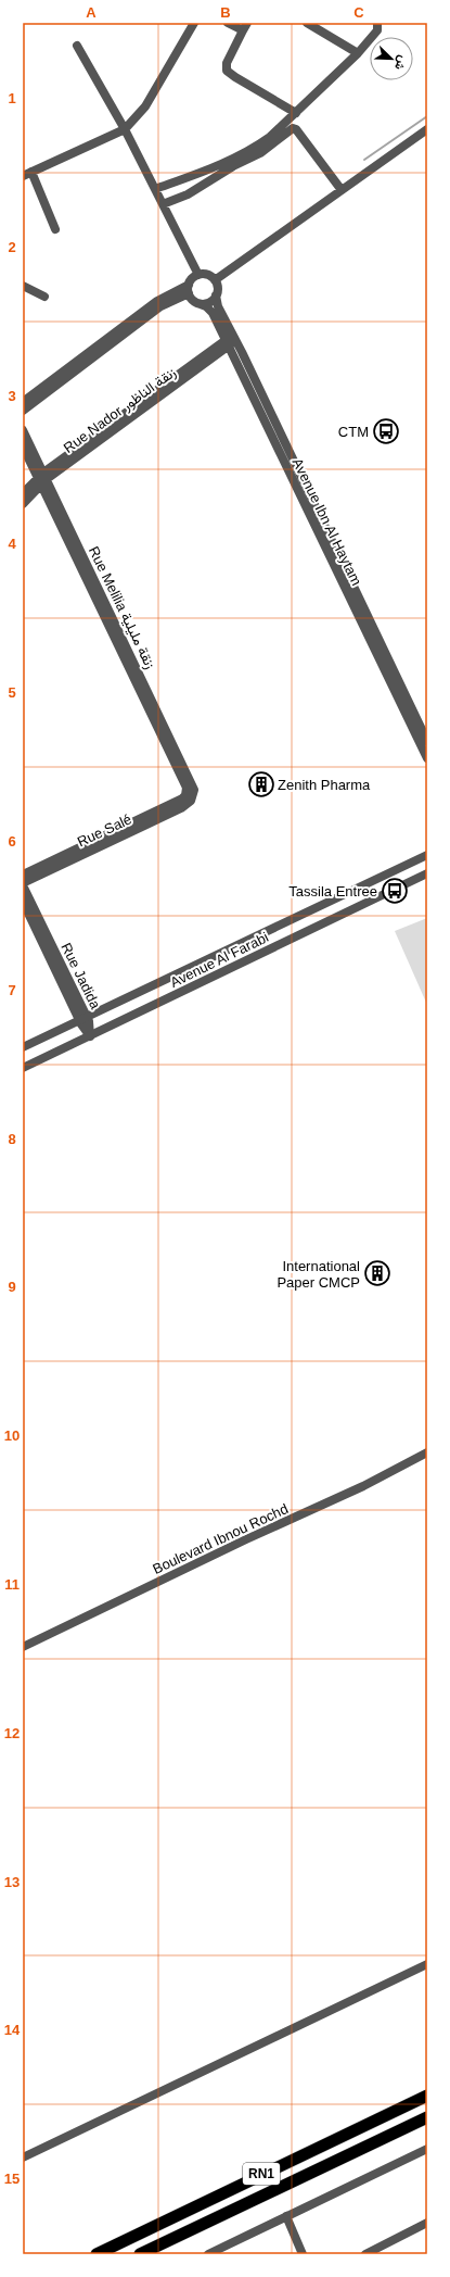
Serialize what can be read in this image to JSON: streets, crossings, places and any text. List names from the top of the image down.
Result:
{
  "streets": {
    "highway": ["RN1"],
    "street": [
      "Rue Nador زنقة الناظور",
      "Avenue Ibn Al Haytam",
      "Rue Melilia زنقة مليلية",
      "Rue Salé",
      "Avenue Al Farabi",
      "Rue Jadida",
      "Boulevard Ibnou Rochd"
    ]
  },
  "crossings": [
    ["Rue Nador زنقة الناظور", "Avenue Ibn Al Haytam"],
    ["Rue Nador زنقة الناظور", "Rue Melilia زنقة مليلية"],
    ["Rue Melilia زنقة مليلية", "Rue Salé"],
    ["Rue Salé", "Rue Jadida"],
    ["Avenue Al Farabi", "Rue Jadida"]
  ],
  "places": {
    "bus stop": ["CTM", "Tassila Entree"],
    "building": ["Zenith Pharma", "International Paper CMCP"]
  },
  "north": "bottom right",
  "grid": {
    "columns": ["A", "B", "C"],
    "rows": [
      "1",
      "2",
      "3",
      "4",
      "5",
      "6",
      "7",
      "8",
      "9",
      "10",
      "11",
      "12",
      "13",
      "14",
      "15"
    ]
  }
}
